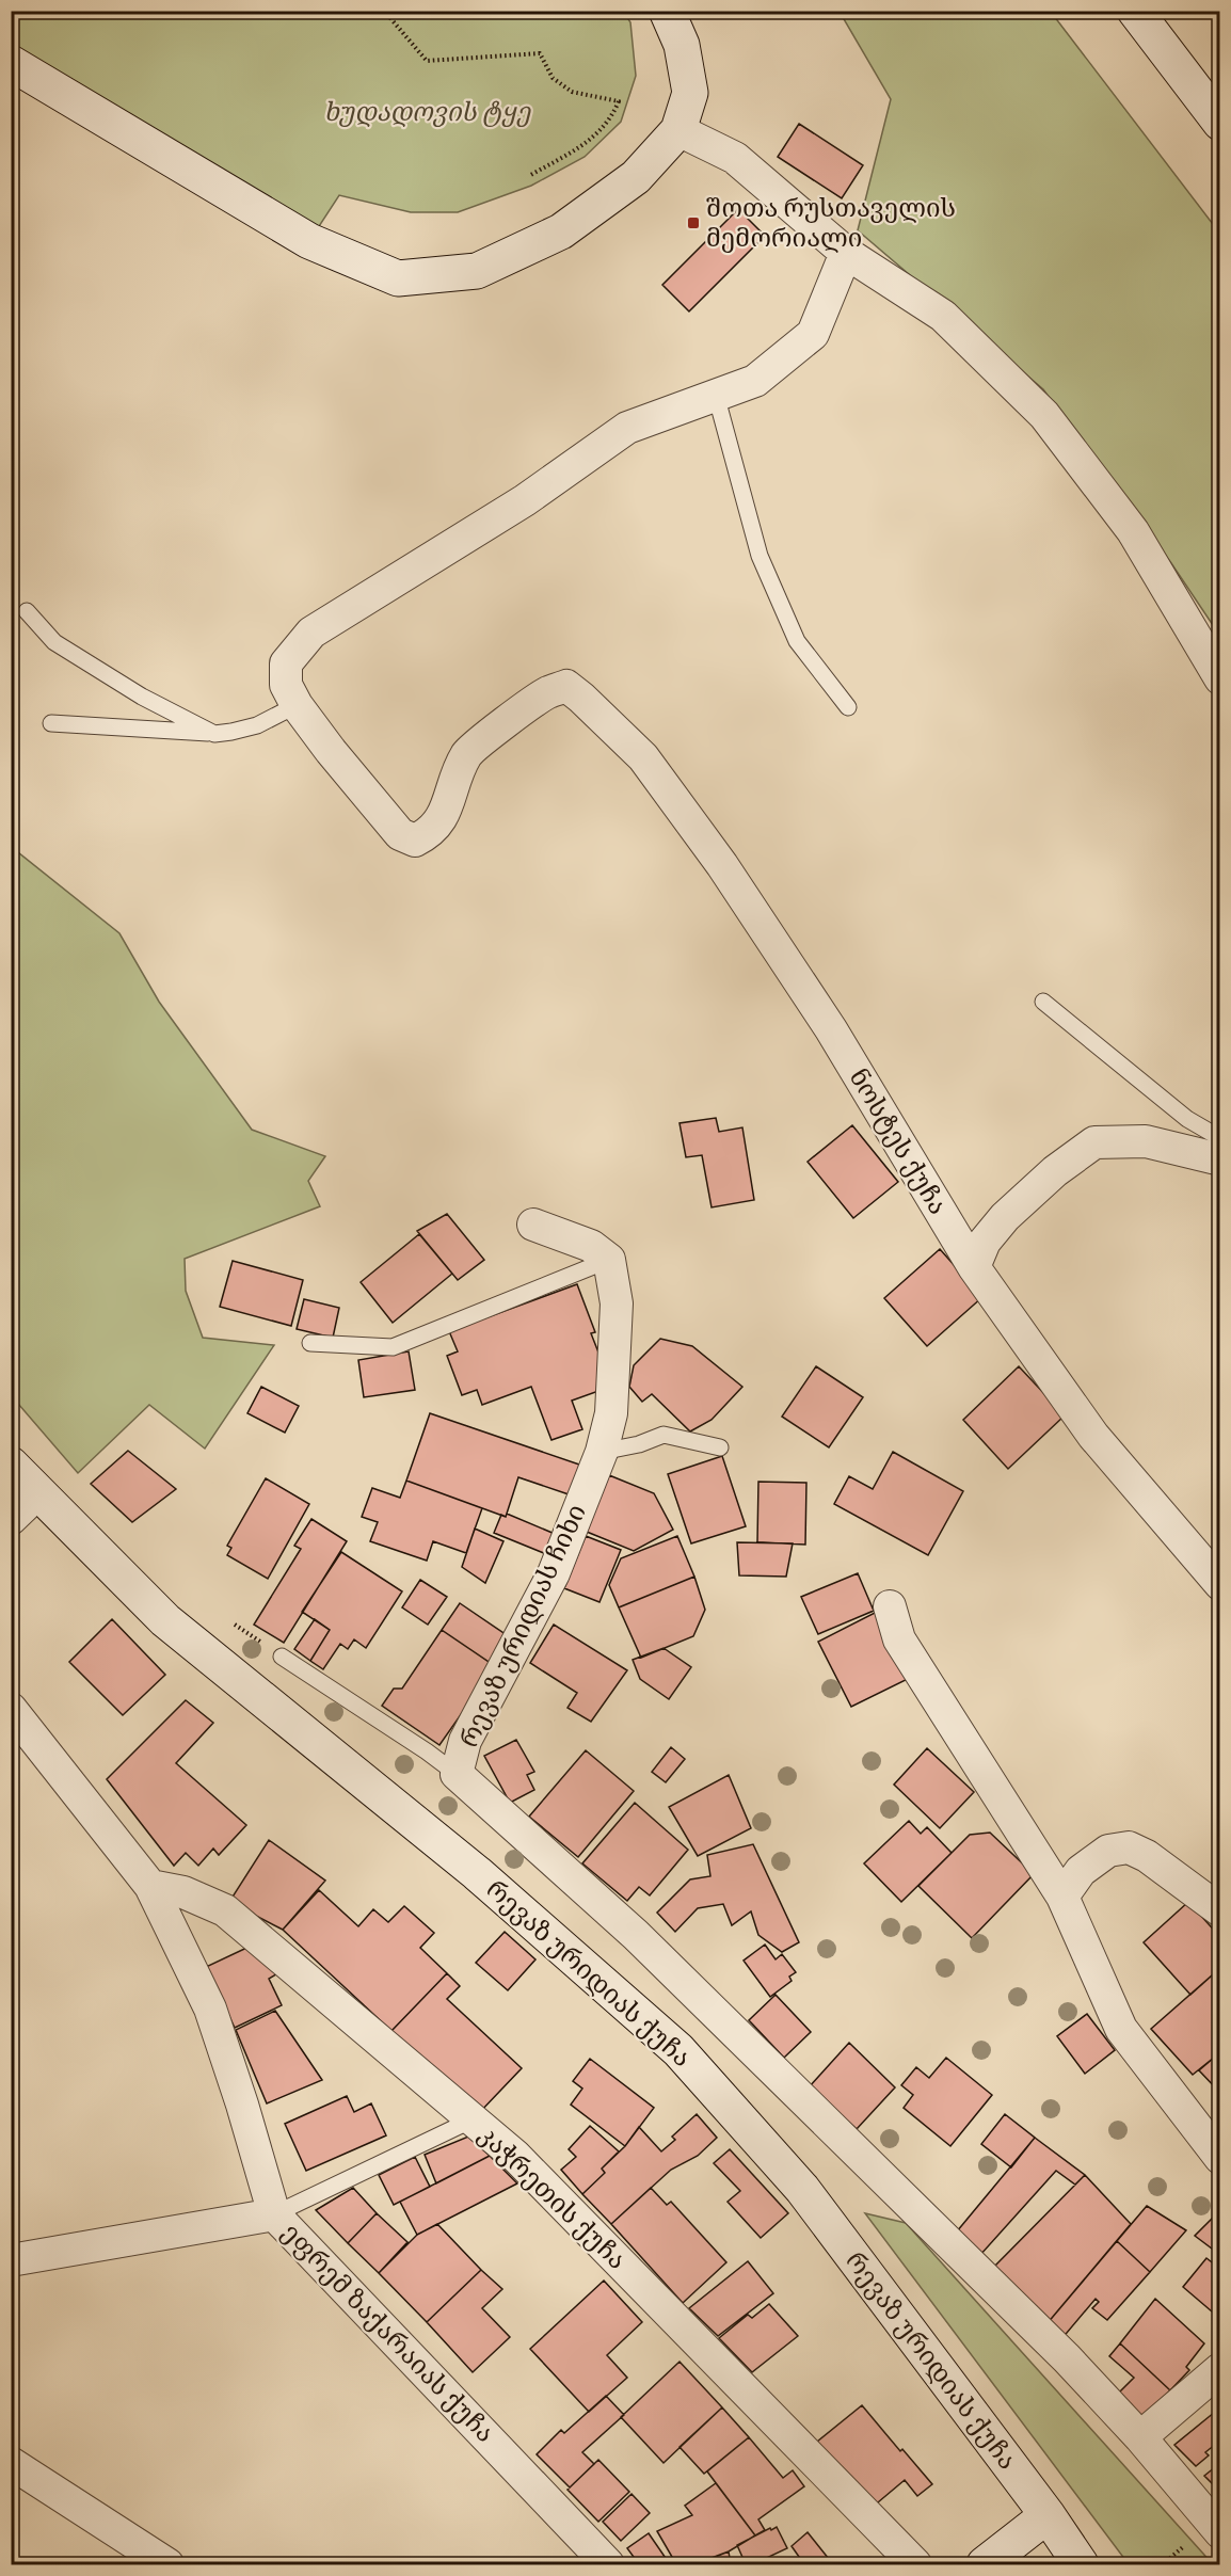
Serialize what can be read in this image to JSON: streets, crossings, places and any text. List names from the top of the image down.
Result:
{
  "streets": {
    "street": [
      "ნოსტეს ქუჩა",
      "რევაზ ურიდიას ჩიხი",
      "რევაზ ურიდიას ქუჩა",
      "კაჭრეთის ქუჩა",
      "ეფრემ ზაქარაიას ქუჩა"
    ]
  },
  "crossings": [
    ["კაჭრეთის ქუჩა", "ეფრემ ზაქარაიას ქუჩა"]
  ],
  "parks": ["ხუდადოვის ტყე"],
  "places": {
    "transit": ["შოთა რუსთაველის მემორიალი"]
  }
}
